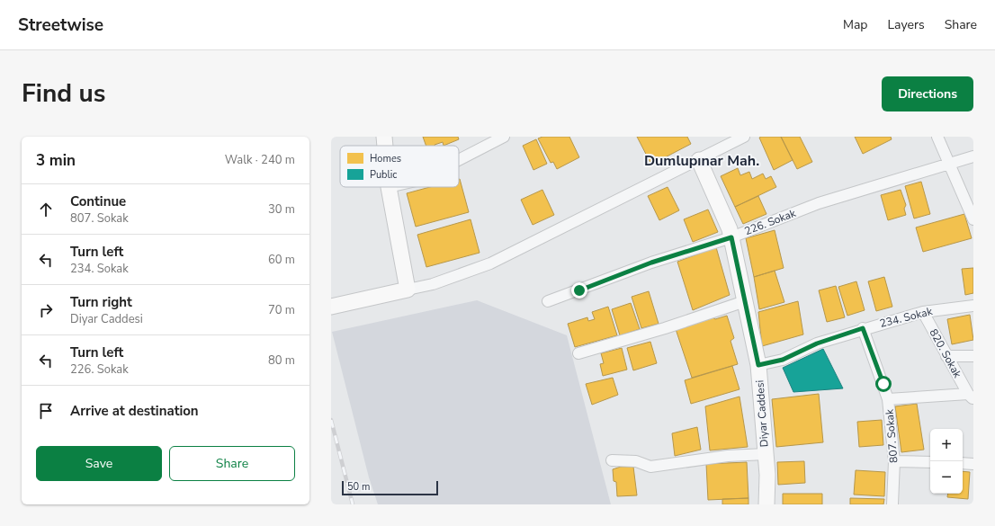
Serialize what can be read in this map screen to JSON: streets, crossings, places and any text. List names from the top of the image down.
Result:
{
  "streets": {
    "street": [
      "226. Sokak",
      "234. Sokak",
      "820. Sokak",
      "Diyar Caddesi",
      "807. Sokak"
    ]
  },
  "crossings": [
    ["226. Sokak", "Diyar Caddesi"],
    ["234. Sokak", "820. Sokak"],
    ["234. Sokak", "Diyar Caddesi"],
    ["234. Sokak", "807. Sokak"],
    ["820. Sokak", "807. Sokak"]
  ],
  "districts": ["Dumlupınar Mah."],
  "legend": ["Homes", "Public"],
  "scale_bar": "50 m",
  "page": {
    "header": "Streetwise",
    "nav": ["Map", "Layers", "Share"],
    "title": "Find us",
    "buttons": [
      "Directions",
      ["Save", "Share"]
    ],
    "heading": ["3 min", "Walk · 240 m"],
    "list": [
      ["Continue", "807. Sokak", "30 m"],
      ["Turn left", "234. Sokak", "60 m"],
      ["Turn right", "Diyar Caddesi", "70 m"],
      ["Turn left", "226. Sokak", "80 m"],
      "Arrive at destination"
    ],
    "map_buttons": ["+", "−"],
    "scale": "50 m"
  }
}
